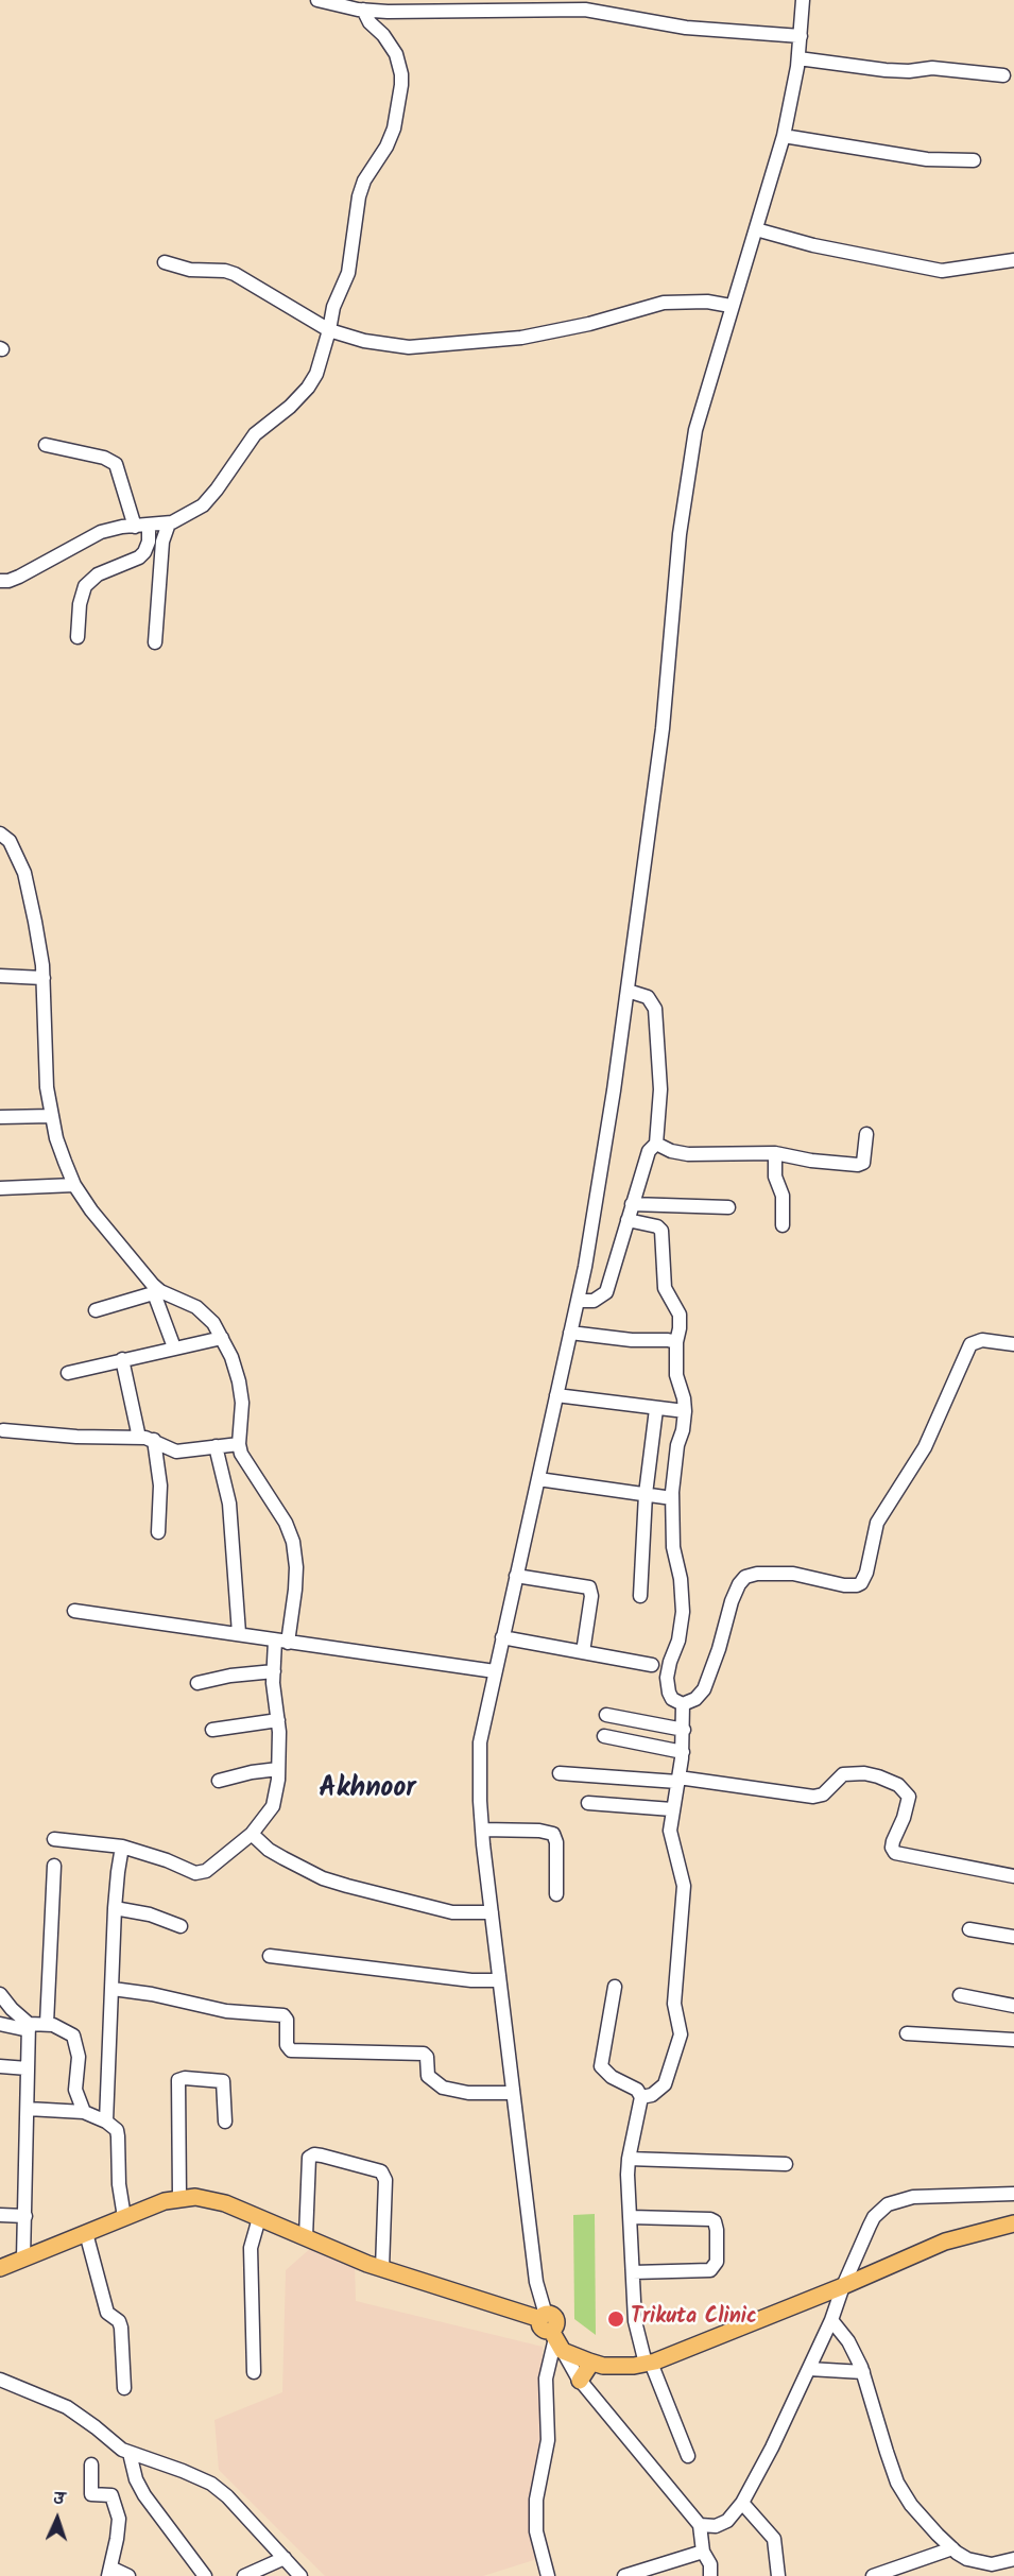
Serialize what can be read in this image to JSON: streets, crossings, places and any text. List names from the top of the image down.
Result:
{
  "districts": ["Akhnoor"],
  "places": ["Trikuta Clinic"],
  "north": "top"
}
